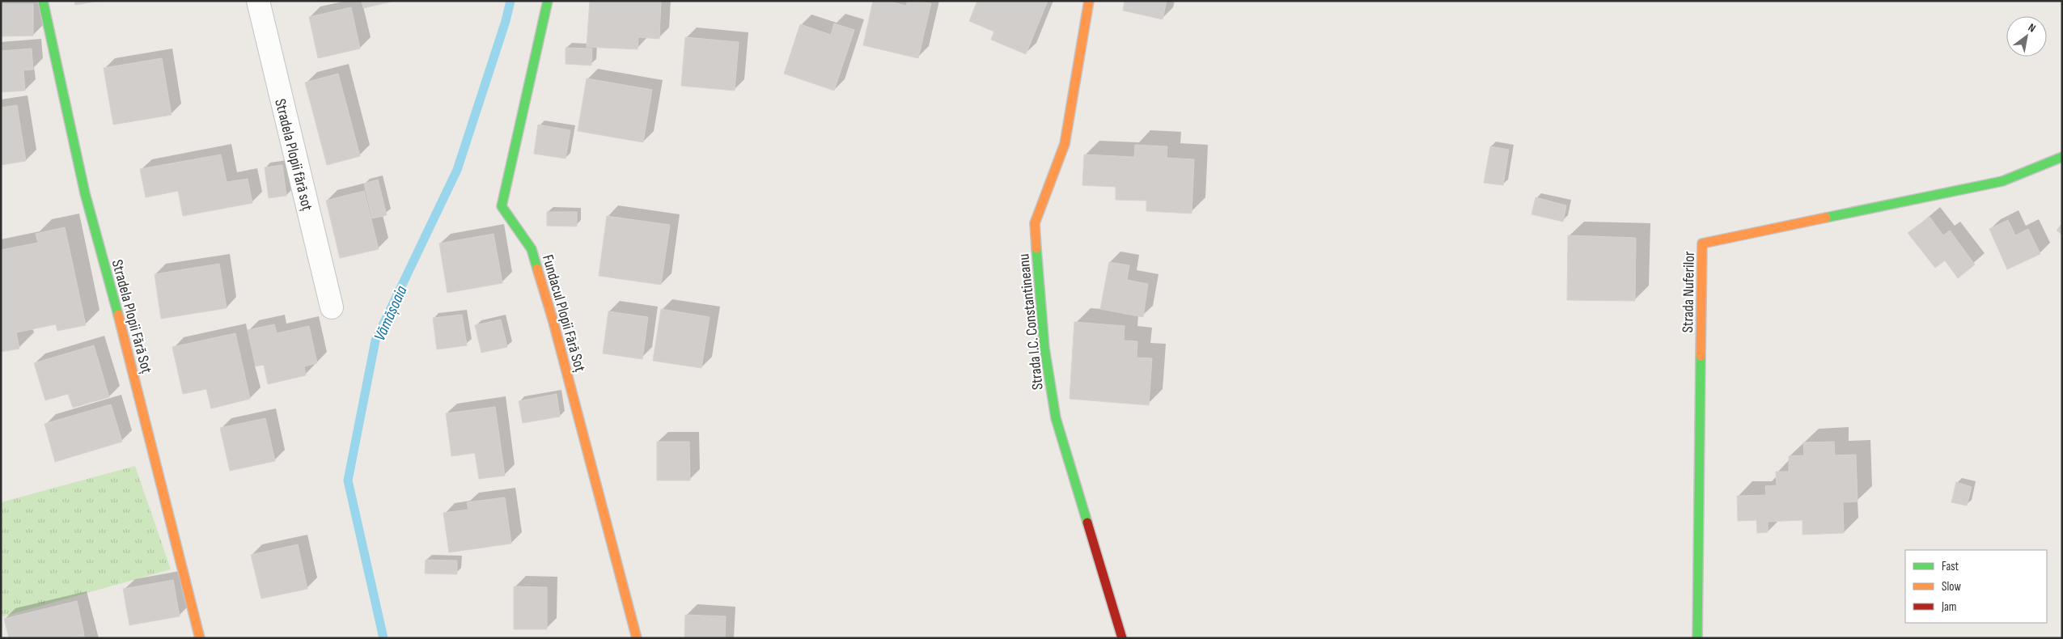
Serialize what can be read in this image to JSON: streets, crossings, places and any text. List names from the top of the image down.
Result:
{
  "streets": {
    "street": [
      "Stradela Plopii fără soț",
      "Strada Nuferilor",
      "Fundacul Plopii Fără Soț",
      "Stradela Plopii Fără Soț",
      "Strada I.C. Constantineanu"
    ]
  },
  "water": ["Vămășoaia"],
  "legend": ["Fast", "Slow", "Jam"],
  "north": "top right"
}
